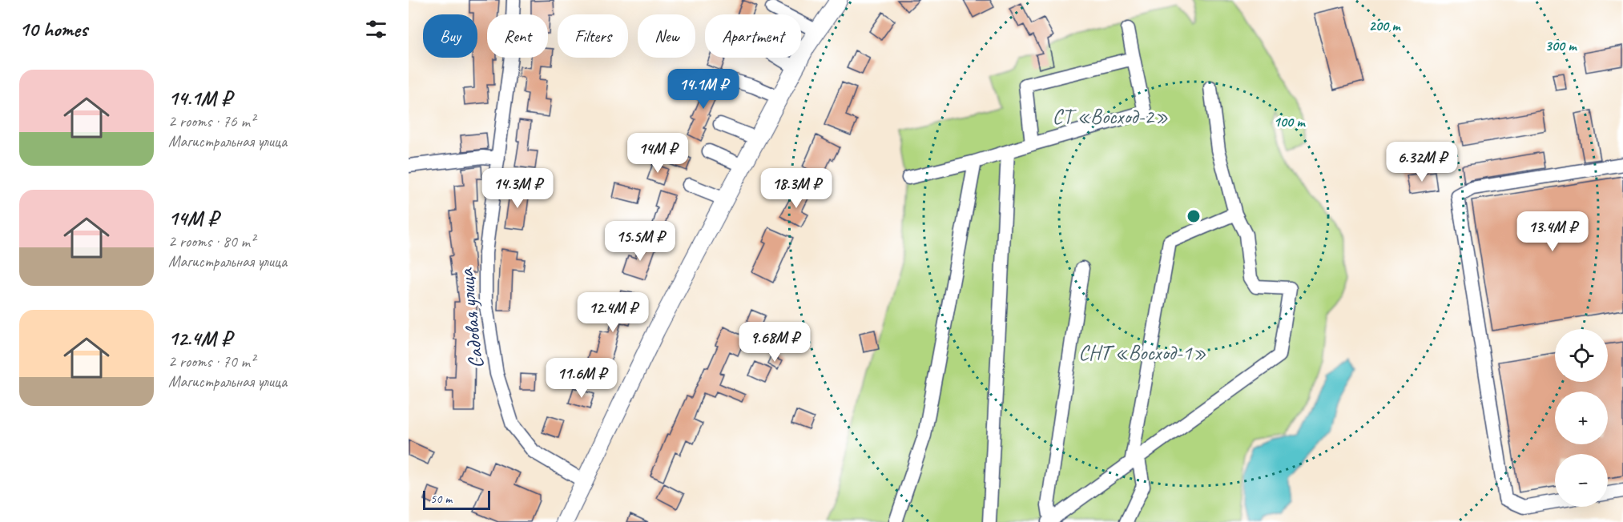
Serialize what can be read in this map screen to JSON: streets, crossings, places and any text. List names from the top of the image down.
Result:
{
  "streets": {
    "street": ["Садовая улица"]
  },
  "parks": ["СТ «Восход-2»", "СНТ «Восход-1»"],
  "scale_bar": "50 m",
  "page": {
    "heading": "10 homes",
    "chip": [
      "Buy",
      "Rent",
      "Filters",
      "New",
      "Apartment"
    ],
    "list": [
      {
        "name": "14.1M ₽",
        "note": "2 rooms · 76 m² · Магистральная улица"
      },
      {
        "name": "14M ₽",
        "note": "2 rooms · 80 m² · Магистральная улица"
      },
      {
        "name": "12.4M ₽",
        "note": "2 rooms · 70 m² · Магистральная улица"
      }
    ],
    "price": [
      "14.1M ₽",
      "14M ₽",
      "6.32M ₽",
      "14.3M ₽",
      "18.3M ₽",
      "13.4M ₽",
      "15.5M ₽",
      "12.4M ₽",
      "9.68M ₽",
      "11.6M ₽"
    ],
    "map_buttons": ["+", "−"],
    "scale": "50 m"
  },
  "rings": ["200 m", "300 m", "100 m"]
}
